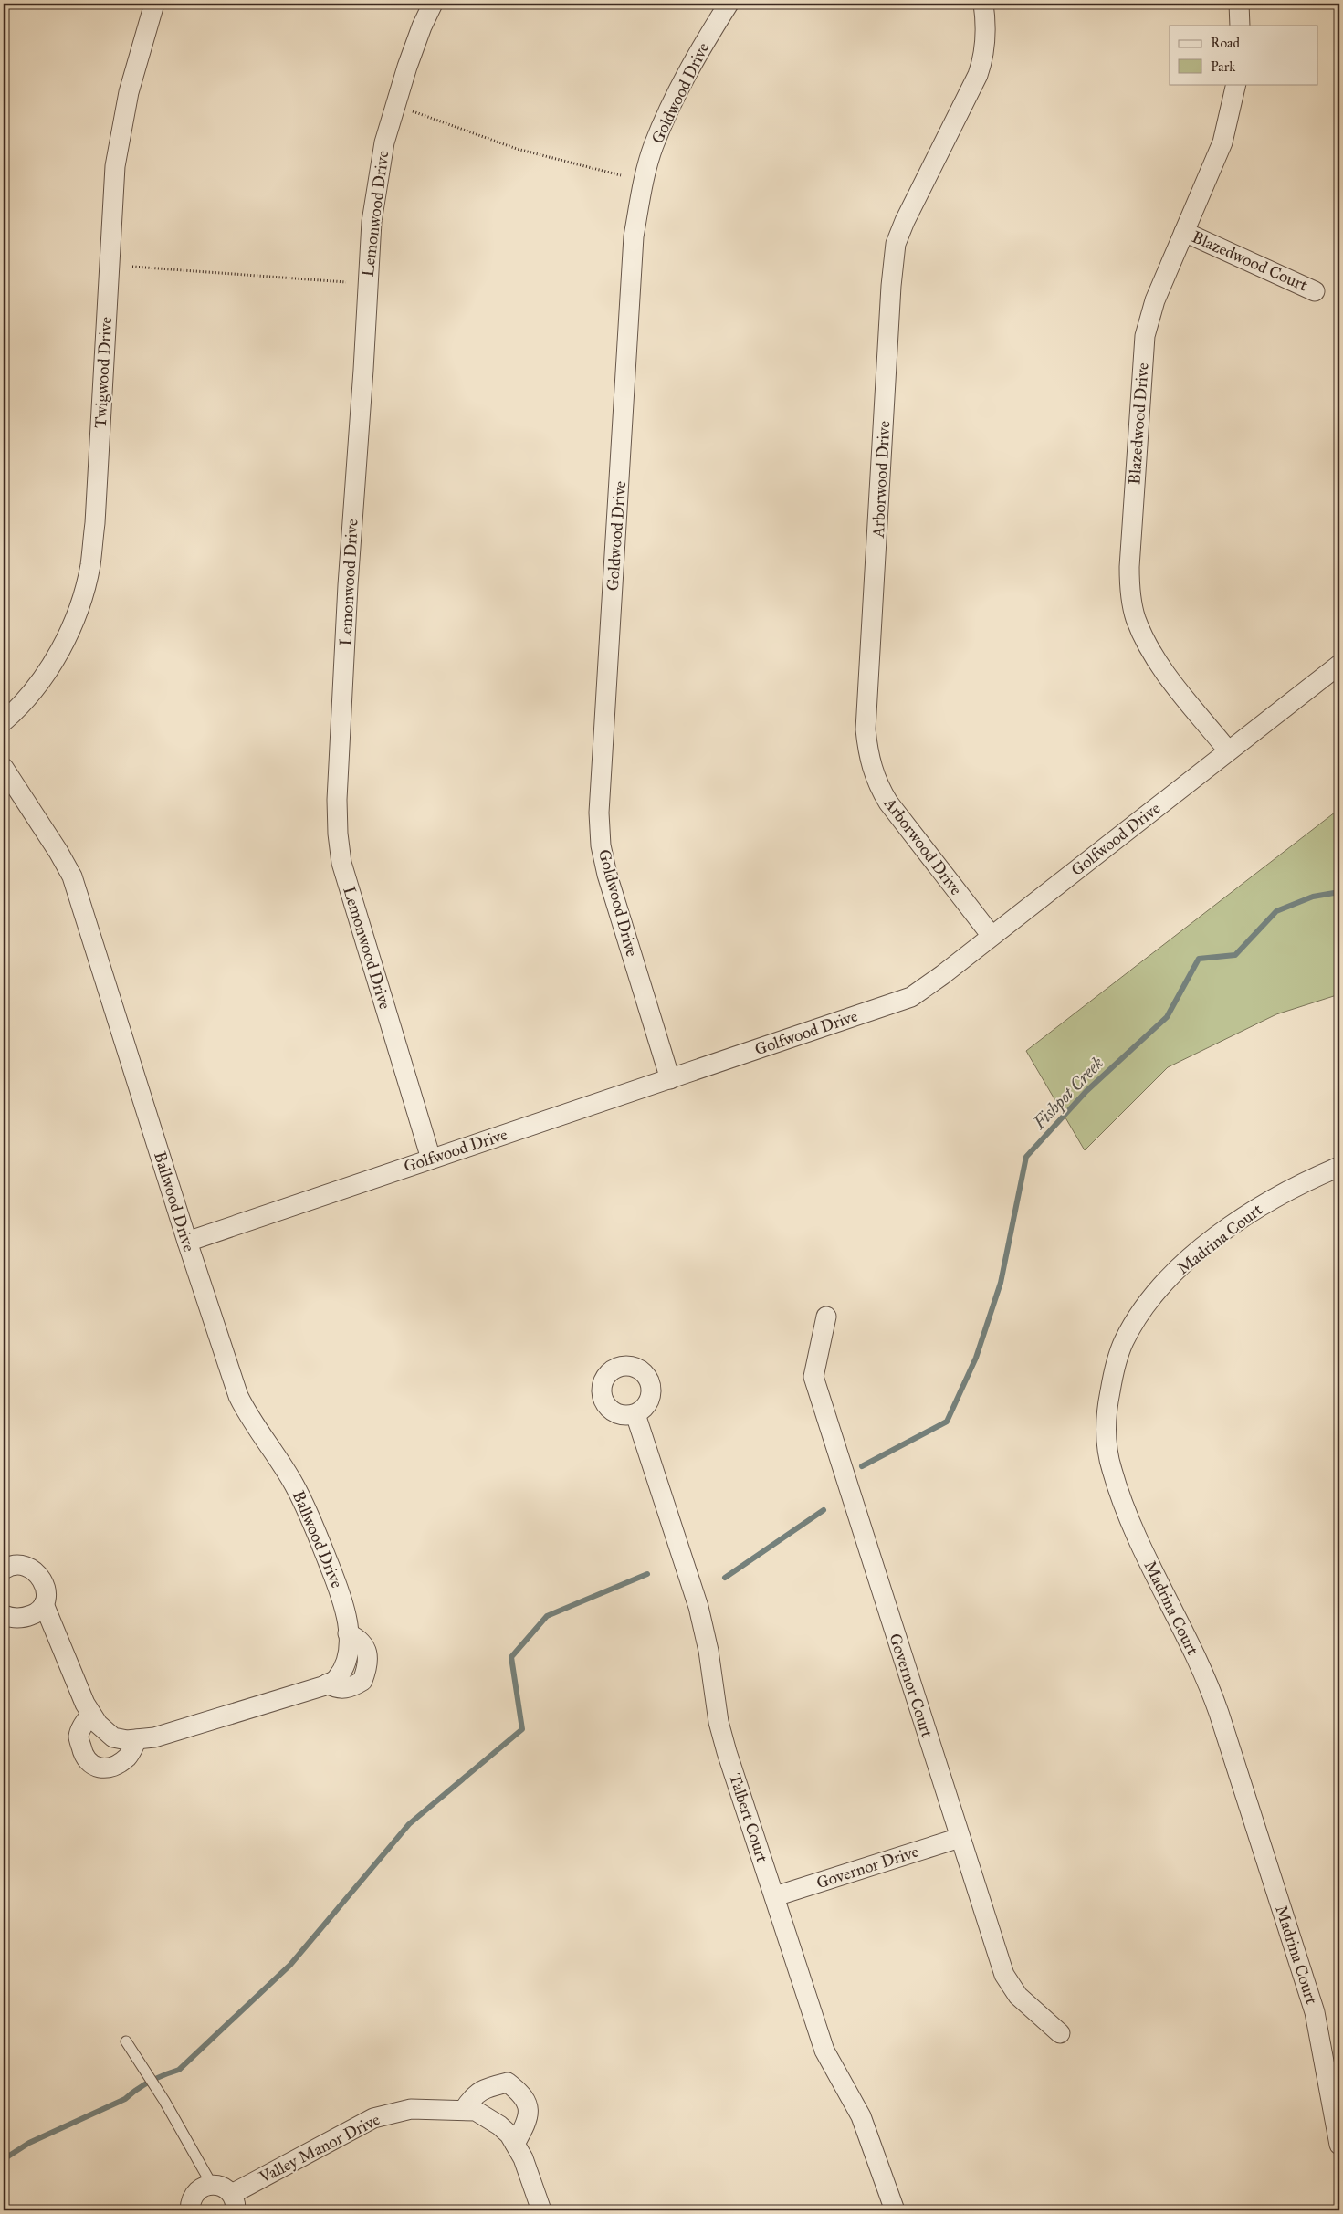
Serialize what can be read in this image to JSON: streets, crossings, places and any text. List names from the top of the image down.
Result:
{
  "streets": {
    "street": [
      "Goldwood Drive",
      "Lemonwood Drive",
      "Blazedwood Court",
      "Twigwood Drive",
      "Blazedwood Drive",
      "Arborwood Drive",
      "Golfwood Drive",
      "Ballwood Drive",
      "Madrina Court",
      "Governor Court",
      "Talbert Court",
      "Governor Drive",
      "Valley Manor Drive"
    ]
  },
  "crossings": [
    ["Goldwood Drive", "Golfwood Drive"],
    ["Lemonwood Drive", "Golfwood Drive"],
    ["Blazedwood Court", "Blazedwood Drive"],
    ["Blazedwood Drive", "Golfwood Drive"],
    ["Arborwood Drive", "Golfwood Drive"],
    ["Golfwood Drive", "Ballwood Drive"],
    ["Governor Court", "Governor Drive"],
    ["Talbert Court", "Governor Drive"]
  ],
  "water": ["Fishpot Creek"],
  "legend": ["Road", "Park"]
}
